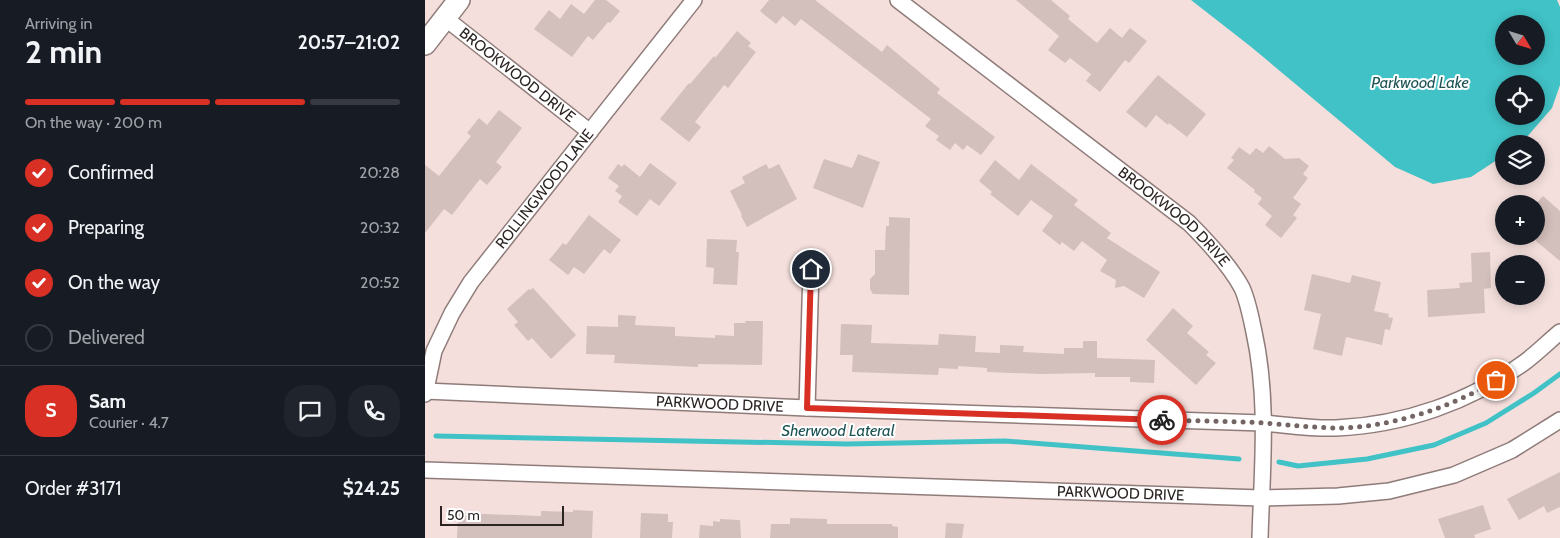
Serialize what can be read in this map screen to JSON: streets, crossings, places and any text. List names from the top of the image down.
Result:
{
  "streets": {
    "street": ["BROOKWOOD DRIVE", "ROLLINGWOOD LANE", "PARKWOOD DRIVE"]
  },
  "crossings": [
    ["BROOKWOOD DRIVE", "ROLLINGWOOD LANE"],
    ["BROOKWOOD DRIVE", "PARKWOOD DRIVE"],
    ["ROLLINGWOOD LANE", "PARKWOOD DRIVE"]
  ],
  "water": ["Parkwood Lake", "Sherwood Lateral"],
  "scale_bar": "50 m",
  "north": "bottom right",
  "page": {
    "heading": ["2 min", "Arriving in", "20:57–21:02"],
    "panel": [
      "Sam",
      "Courier · 4.7",
      "Order #3171",
      "$24.25"
    ],
    "map_buttons": ["+", "−"],
    "bar": "On the way · 200 m",
    "list": [
      ["Confirmed", "20:28"],
      ["Preparing", "20:32"],
      ["On the way", "20:52"],
      "Delivered"
    ],
    "round": "S",
    "scale": "50 m"
  }
}
